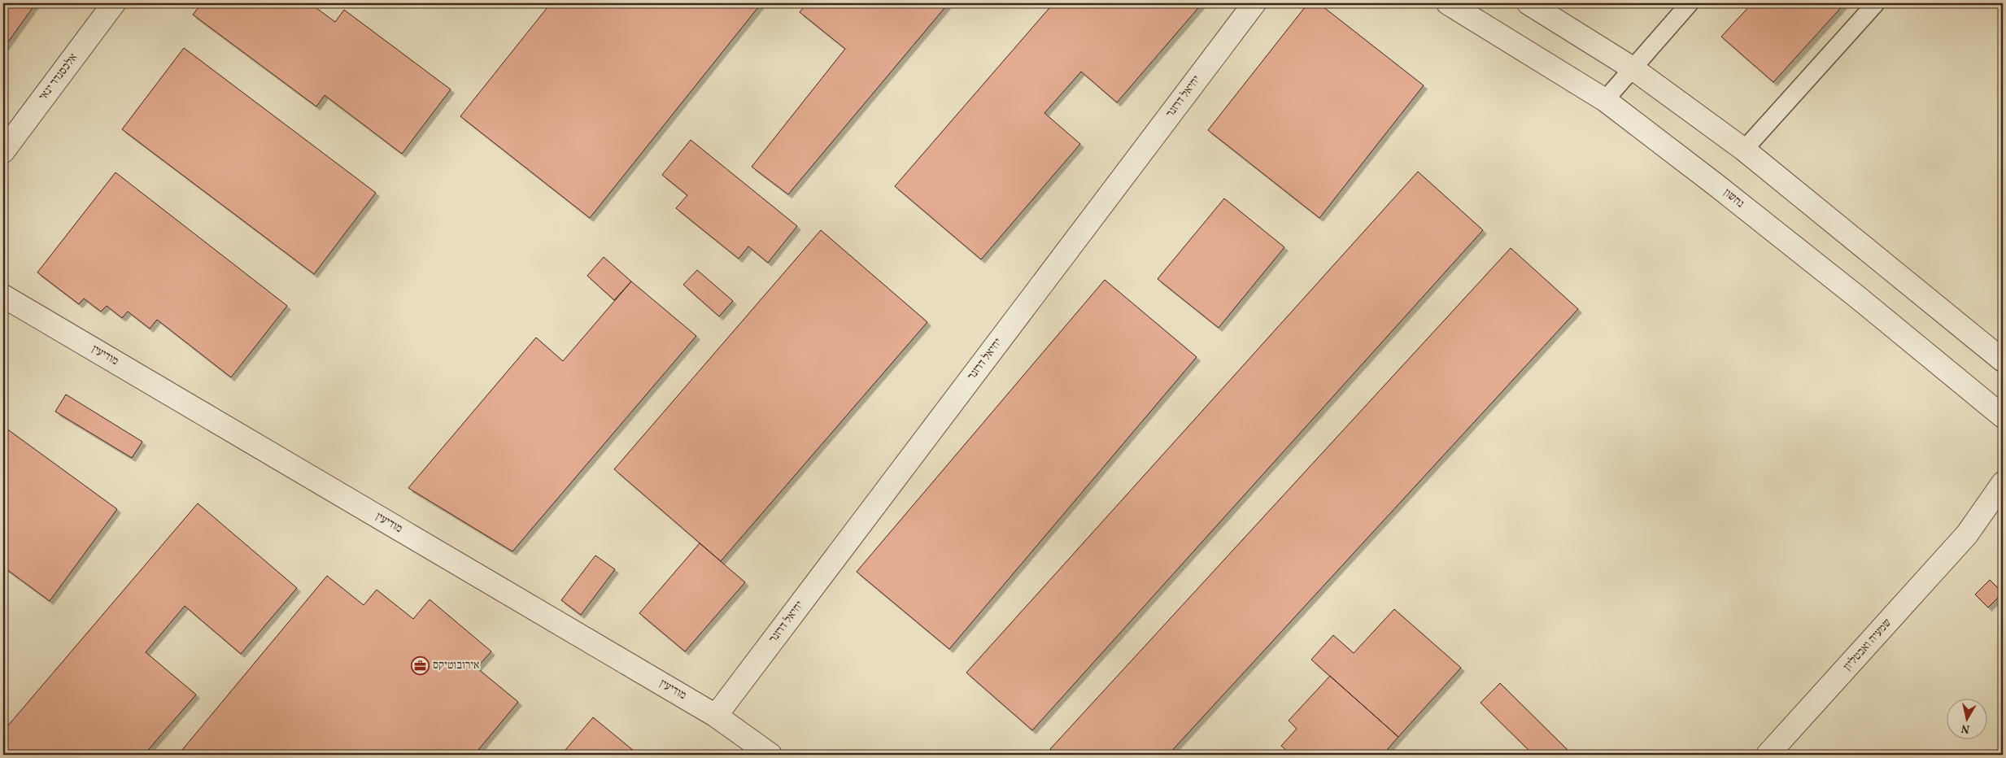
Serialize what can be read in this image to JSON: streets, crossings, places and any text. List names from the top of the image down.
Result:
{
  "streets": {
    "street": [
      "אלכסנדר ינאי",
      "יחיאל דרזנר",
      "נחשון",
      "מודיעין",
      "שמעיה ואבטליון"
    ]
  },
  "crossings": [
    ["יחיאל דרזנר", "מודיעין"]
  ],
  "places": {
    "office": ["אירובוטיקס"]
  },
  "north": "bottom"
}
